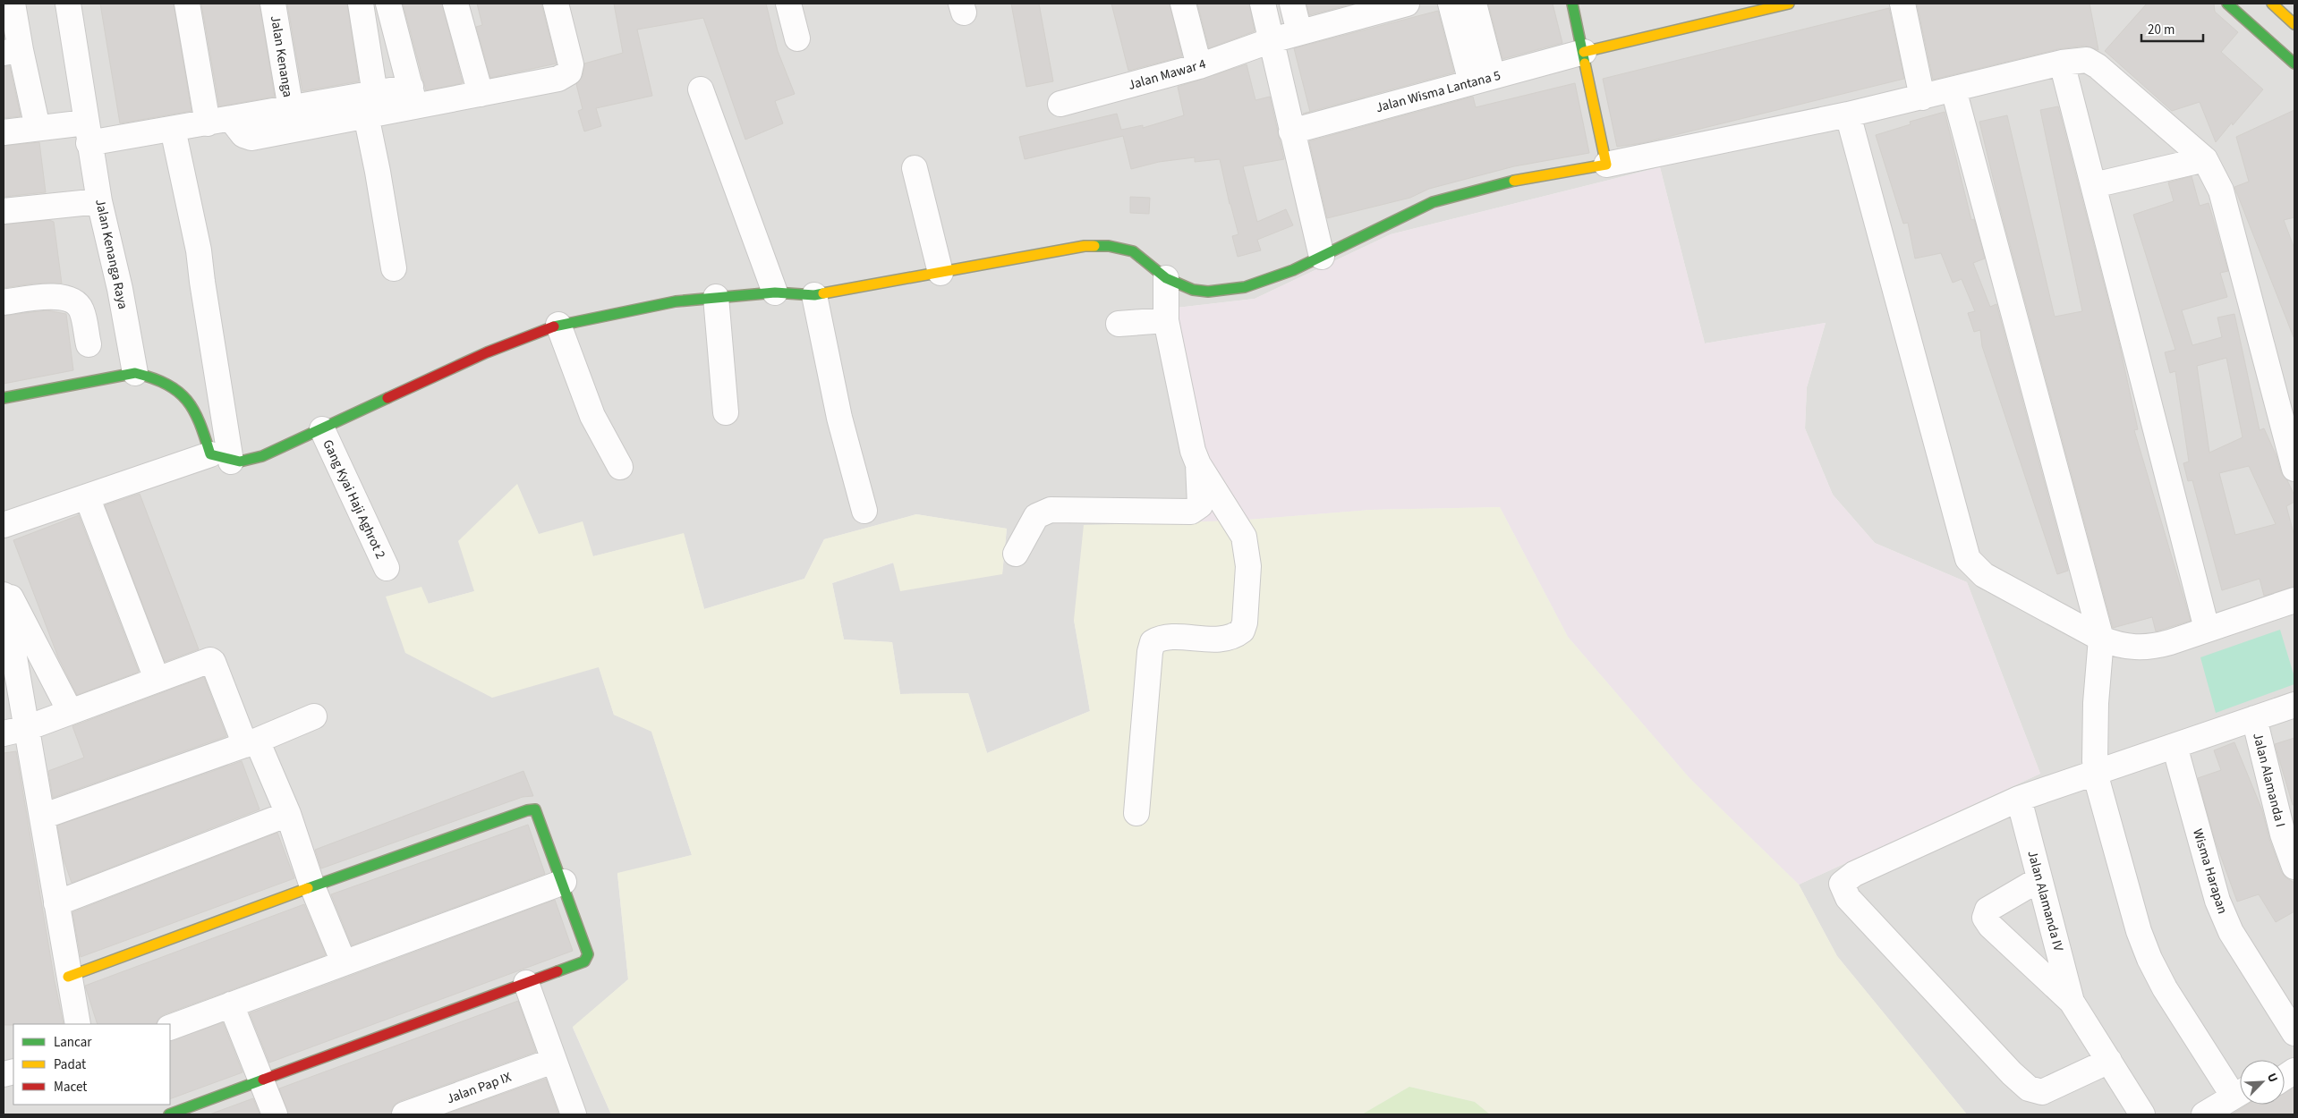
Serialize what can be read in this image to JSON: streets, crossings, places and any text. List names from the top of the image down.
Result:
{
  "streets": {
    "street": [
      "Jalan Kenanga",
      "Jalan Mawar 4",
      "Jalan Wisma Lantana 5",
      "Jalan Kenanga Raya",
      "Gang Kyai Haji Aghrot 2",
      "Jalan Alamanda I",
      "Wisma Harapan",
      "Jalan Alamanda IV",
      "Jalan Pap IX"
    ]
  },
  "legend": ["Lancar", "Padat", "Macet"],
  "scale_bar": "20 m",
  "north": "top right"
}
